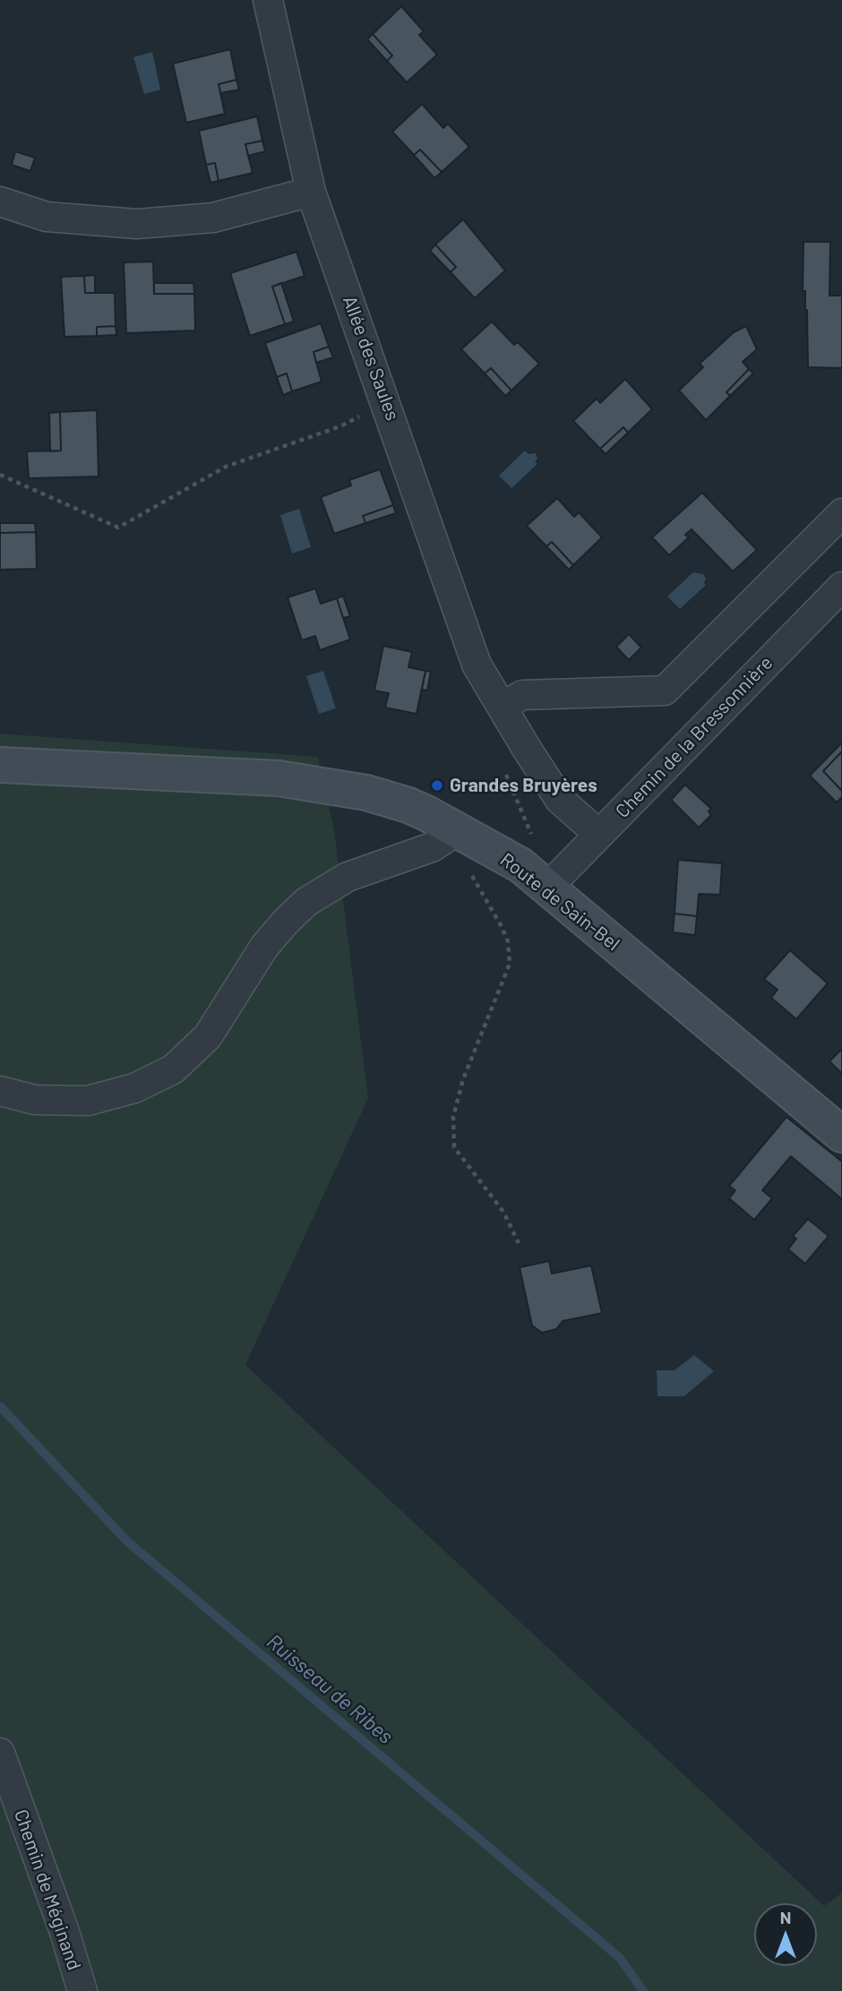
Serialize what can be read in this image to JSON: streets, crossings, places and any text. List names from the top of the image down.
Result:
{
  "streets": {
    "main road": ["Route de Sain-Bel"],
    "street": ["Allée des Saules", "Chemin de la Bressonnière", "Chemin de Méginand"]
  },
  "crossings": [
    ["Allée des Saules", "Chemin de la Bressonnière"],
    ["Chemin de la Bressonnière", "Route de Sain-Bel"]
  ],
  "water": ["Ruisseau de Ribes"],
  "places": ["Grandes Bruyères"],
  "north": "top"
}
